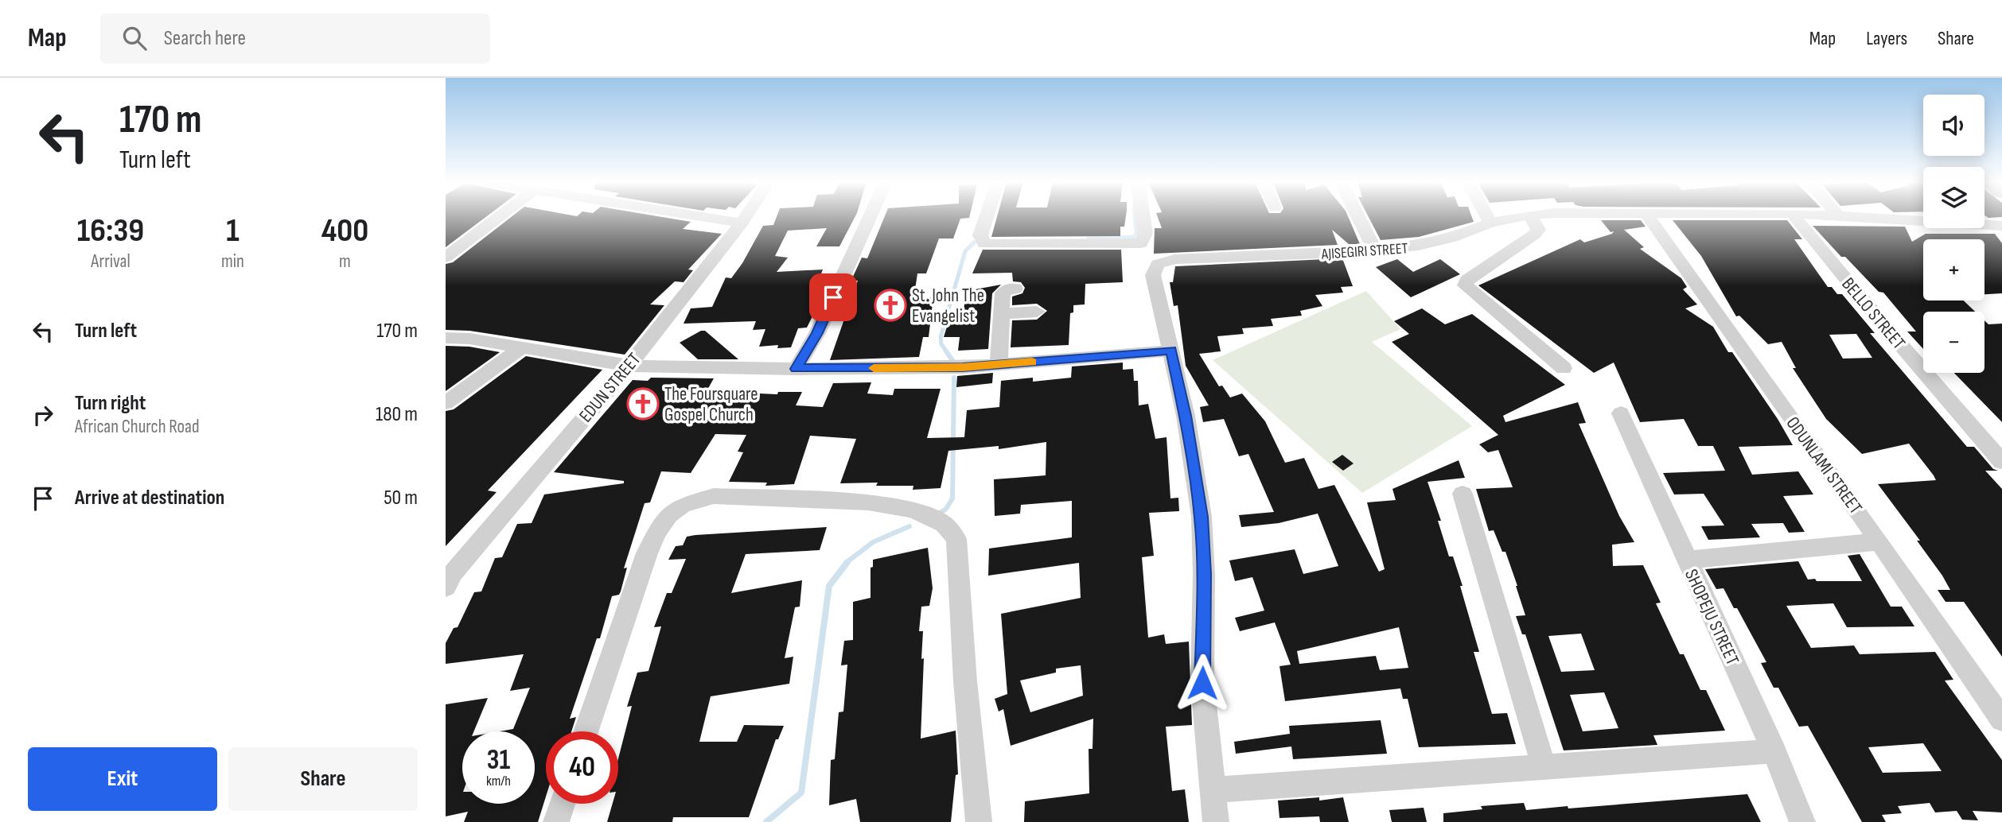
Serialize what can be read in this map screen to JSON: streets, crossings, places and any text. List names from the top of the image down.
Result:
{
  "streets": {
    "street": [
      "AJISEGIRI STREET",
      "BELLO STREET",
      "EDUN STREET",
      "ODUNLAMI STREET",
      "SHOPEJU STREET"
    ]
  },
  "places": {
    "church": ["St. John The Evangelist", "The Foursquare Gospel Church"]
  },
  "page": {
    "header": "Map",
    "search": "Search here",
    "nav": ["Map", "Layers", "Share"],
    "turn": ["170 m", "Turn left"],
    "map_buttons": ["+", "−"],
    "eta": [
      "16:39",
      "Arrival",
      "1",
      "min",
      "400",
      "m"
    ],
    "list": [
      {
        "name": "Turn left",
        "value": "170 m"
      },
      {
        "name": "Turn right",
        "note": "African Church Road",
        "value": "180 m"
      },
      {
        "name": "Arrive at destination",
        "value": "50 m"
      }
    ],
    "speed": "31 km/h",
    "limit": "40",
    "buttons": ["Exit", "Share"]
  }
}
